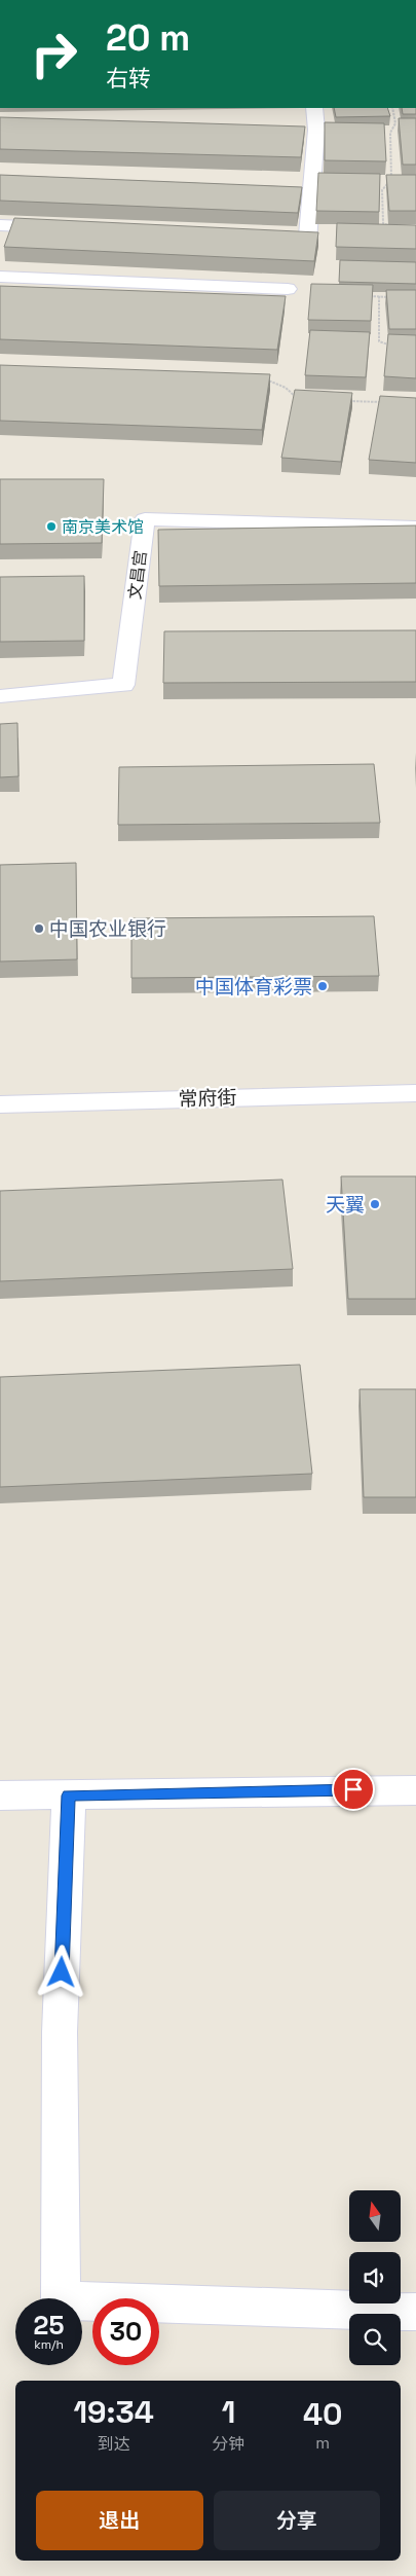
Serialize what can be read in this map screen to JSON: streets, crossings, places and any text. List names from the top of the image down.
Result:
{
  "streets": {
    "street": ["文昌宫", "常府街"]
  },
  "places": [
    "南京美术馆",
    "中国农业银行",
    "中国体育彩票",
    "天翼"
  ],
  "north": "top",
  "page": {
    "turn": ["20 m", "右转"],
    "speed": "25 km/h",
    "limit": "30",
    "eta": [
      "19:34",
      "到达",
      "1",
      "分钟",
      "40",
      "m"
    ],
    "buttons": ["退出", "分享"]
  }
}
